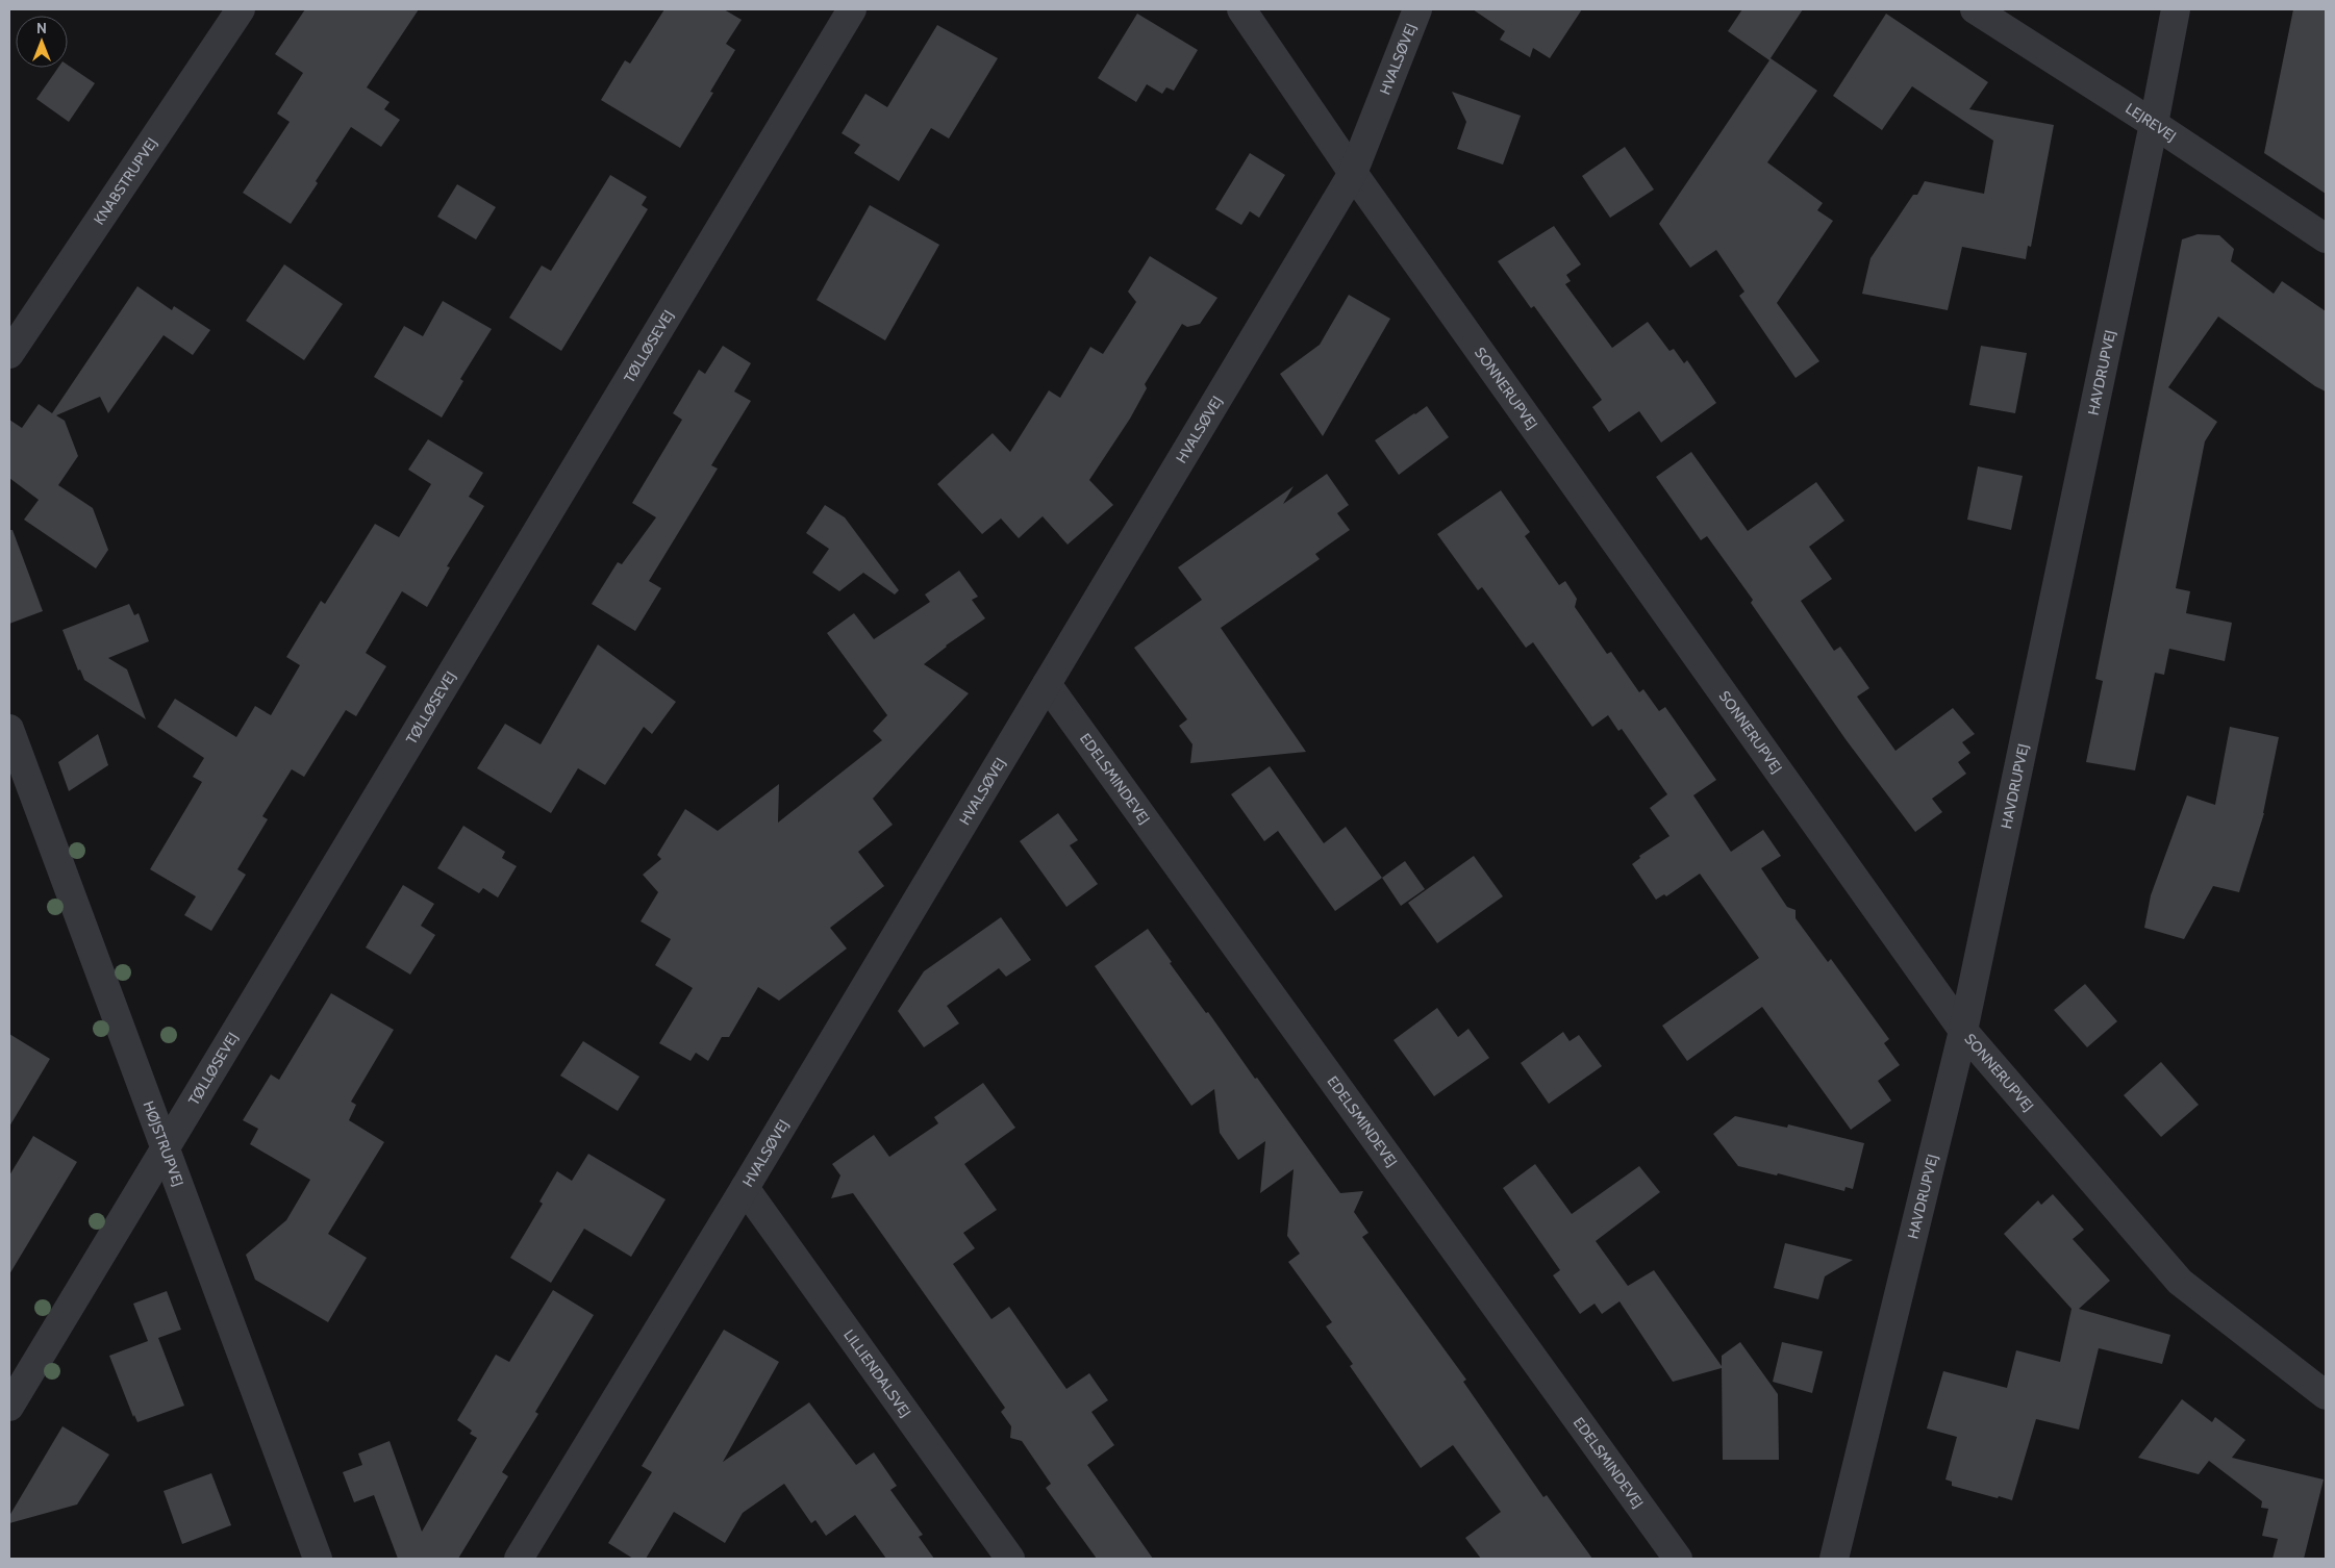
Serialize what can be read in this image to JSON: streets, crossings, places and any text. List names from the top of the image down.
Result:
{
  "streets": {
    "street": [
      "HVALSØVEJ",
      "LEJREVEJ",
      "KNABSTRUPVEJ",
      "TØLLØSEVEJ",
      "HAVDRUPVEJ",
      "SONNERUPVEJ",
      "EDELSMINDEVEJ",
      "HØJSTRUPVEJ",
      "LILLIENDALSVEJ"
    ]
  },
  "crossings": [
    ["HVALSØVEJ", "SONNERUPVEJ"],
    ["HVALSØVEJ", "EDELSMINDEVEJ"],
    ["HVALSØVEJ", "LILLIENDALSVEJ"],
    ["LEJREVEJ", "HAVDRUPVEJ"],
    ["TØLLØSEVEJ", "HØJSTRUPVEJ"],
    ["HAVDRUPVEJ", "SONNERUPVEJ"]
  ],
  "north": "top"
}
